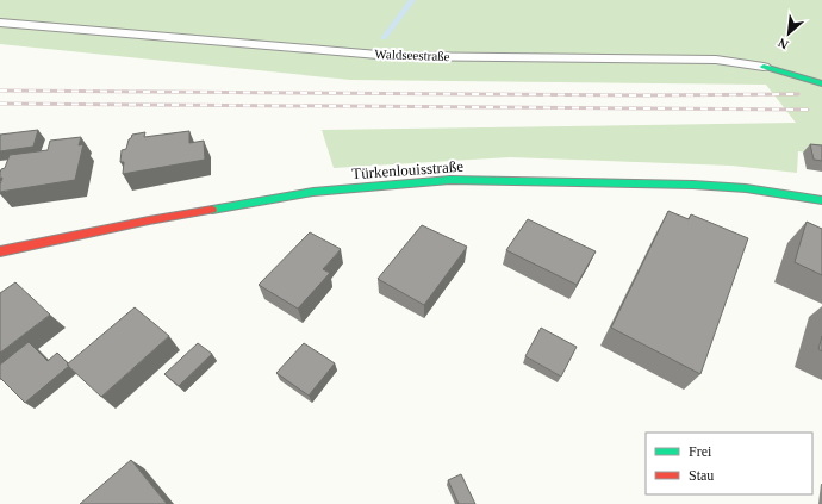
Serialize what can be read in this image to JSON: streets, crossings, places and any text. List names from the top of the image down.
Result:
{
  "streets": {
    "street": ["Waldseestraße", "Türkenlouisstraße"]
  },
  "legend": ["Frei", "Stau"],
  "north": "bottom left"
}
